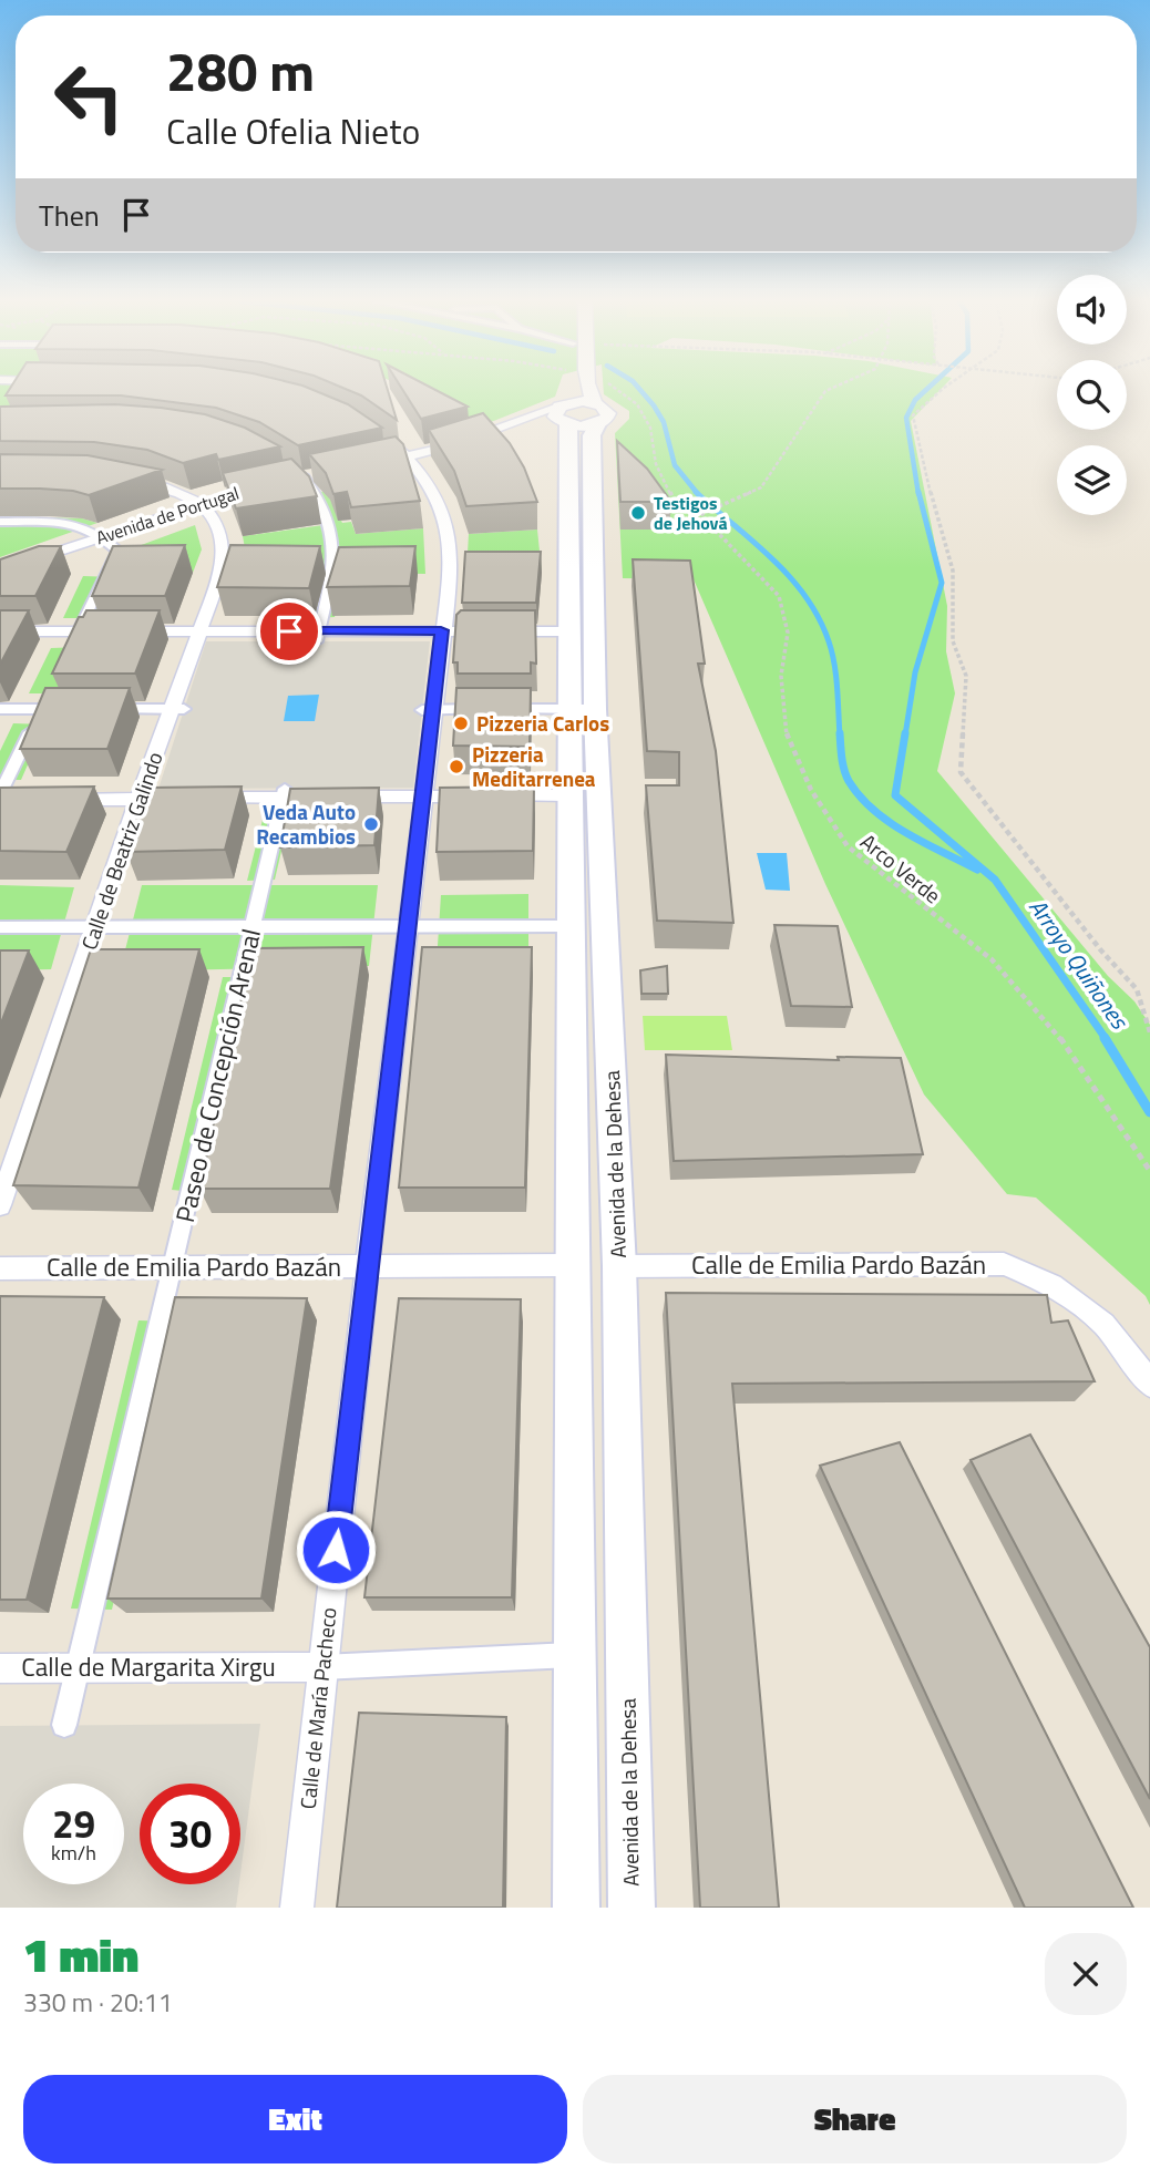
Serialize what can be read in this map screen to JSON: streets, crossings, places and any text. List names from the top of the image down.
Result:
{
  "streets": {
    "main road": ["Avenida de la Dehesa"],
    "street": [
      "Avenida de Portugal",
      "Calle de Beatriz Galindo",
      "Paseo de Concepción Arenal",
      "Calle de Emilia Pardo Bazán",
      "Calle de Margarita Xirgu",
      "Calle de María Pacheco"
    ],
    "path": ["Arco Verde"]
  },
  "crossings": [
    ["Avenida de Portugal", "Calle de Beatriz Galindo"],
    ["Paseo de Concepción Arenal", "Calle de Emilia Pardo Bazán"],
    ["Paseo de Concepción Arenal", "Calle de Margarita Xirgu"],
    ["Avenida de la Dehesa", "Calle de Emilia Pardo Bazán"],
    ["Avenida de la Dehesa", "Calle de Margarita Xirgu"],
    ["Calle de Emilia Pardo Bazán", "Calle de María Pacheco"],
    ["Calle de Margarita Xirgu", "Calle de María Pacheco"]
  ],
  "water": ["Arroyo Quiñones"],
  "places": [
    "Testigos de Jehová",
    "Pizzeria Carlos",
    "Pizzeria Meditarrenea",
    "Veda Auto Recambios"
  ],
  "page": {
    "turn": ["280 m", "Calle Ofelia Nieto"],
    "then": "Then",
    "speed": "29 km/h",
    "limit": "30",
    "heading": ["1 min", "330 m · 20:11"],
    "buttons": ["Exit", "Share"]
  }
}
